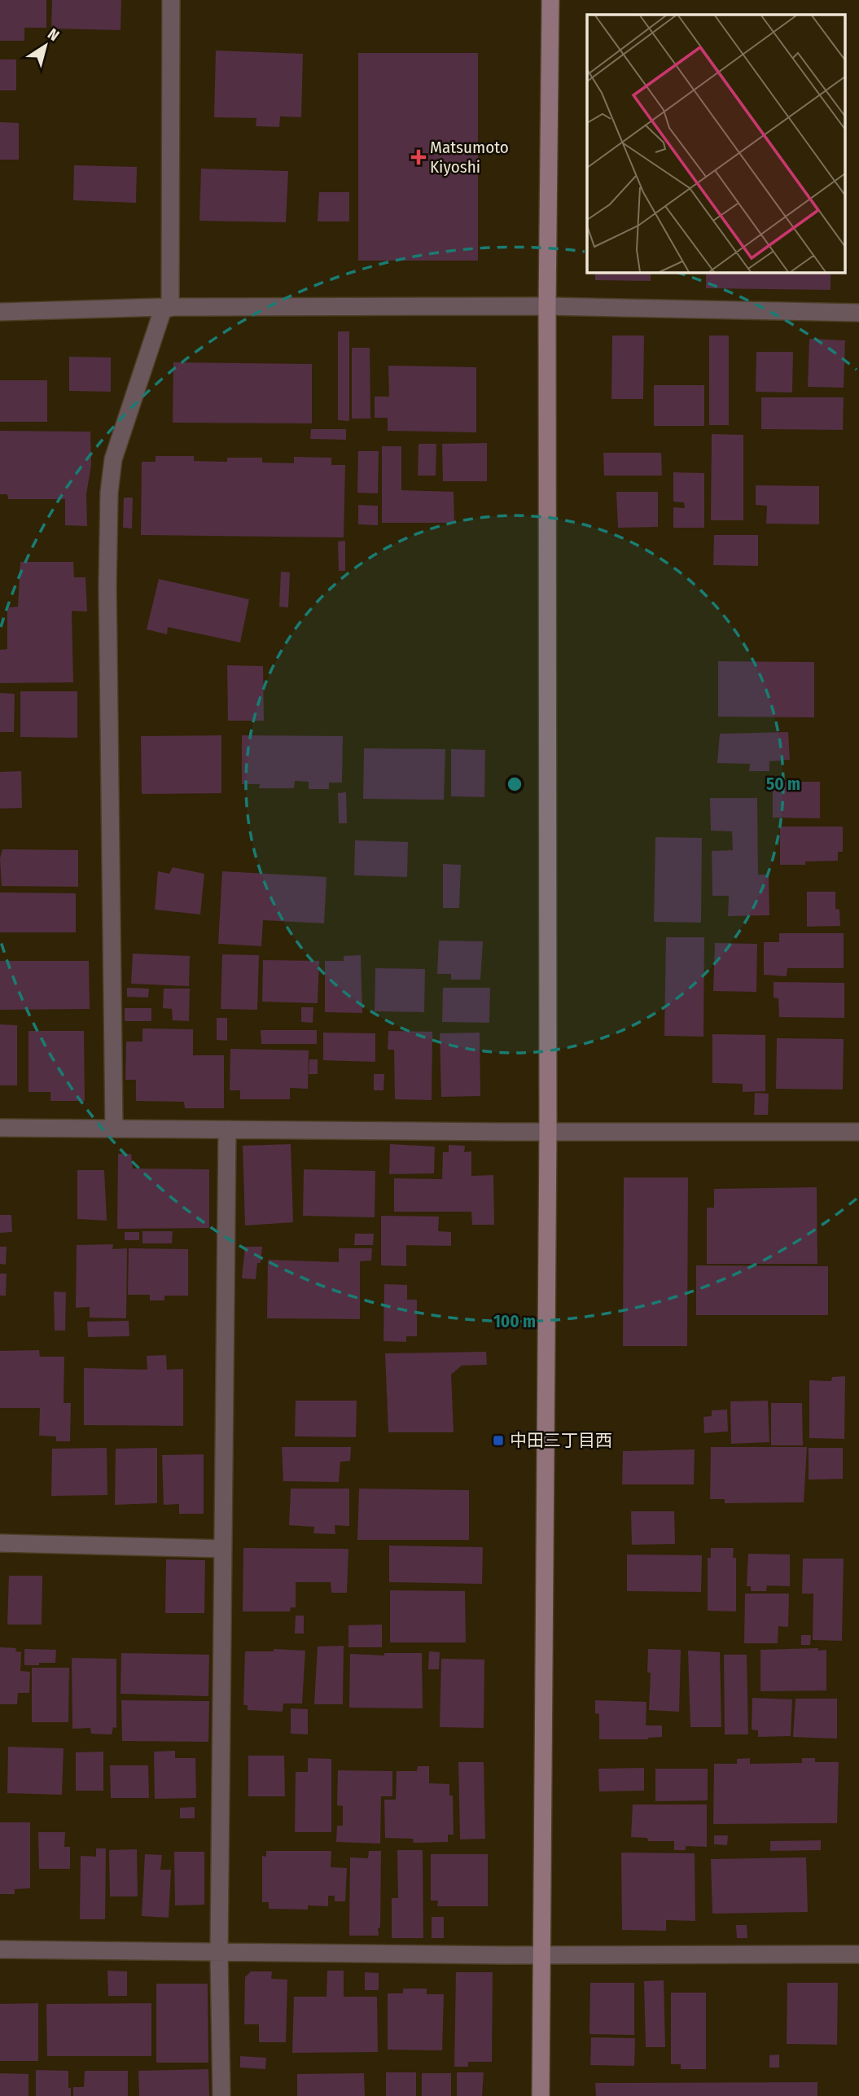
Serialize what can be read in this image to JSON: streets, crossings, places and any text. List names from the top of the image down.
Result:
{
  "places": {
    "health": ["Matsumoto Kiyoshi"],
    "transit": ["中田三丁目西"]
  },
  "north": "top right",
  "rings": ["50 m", "100 m"]
}
